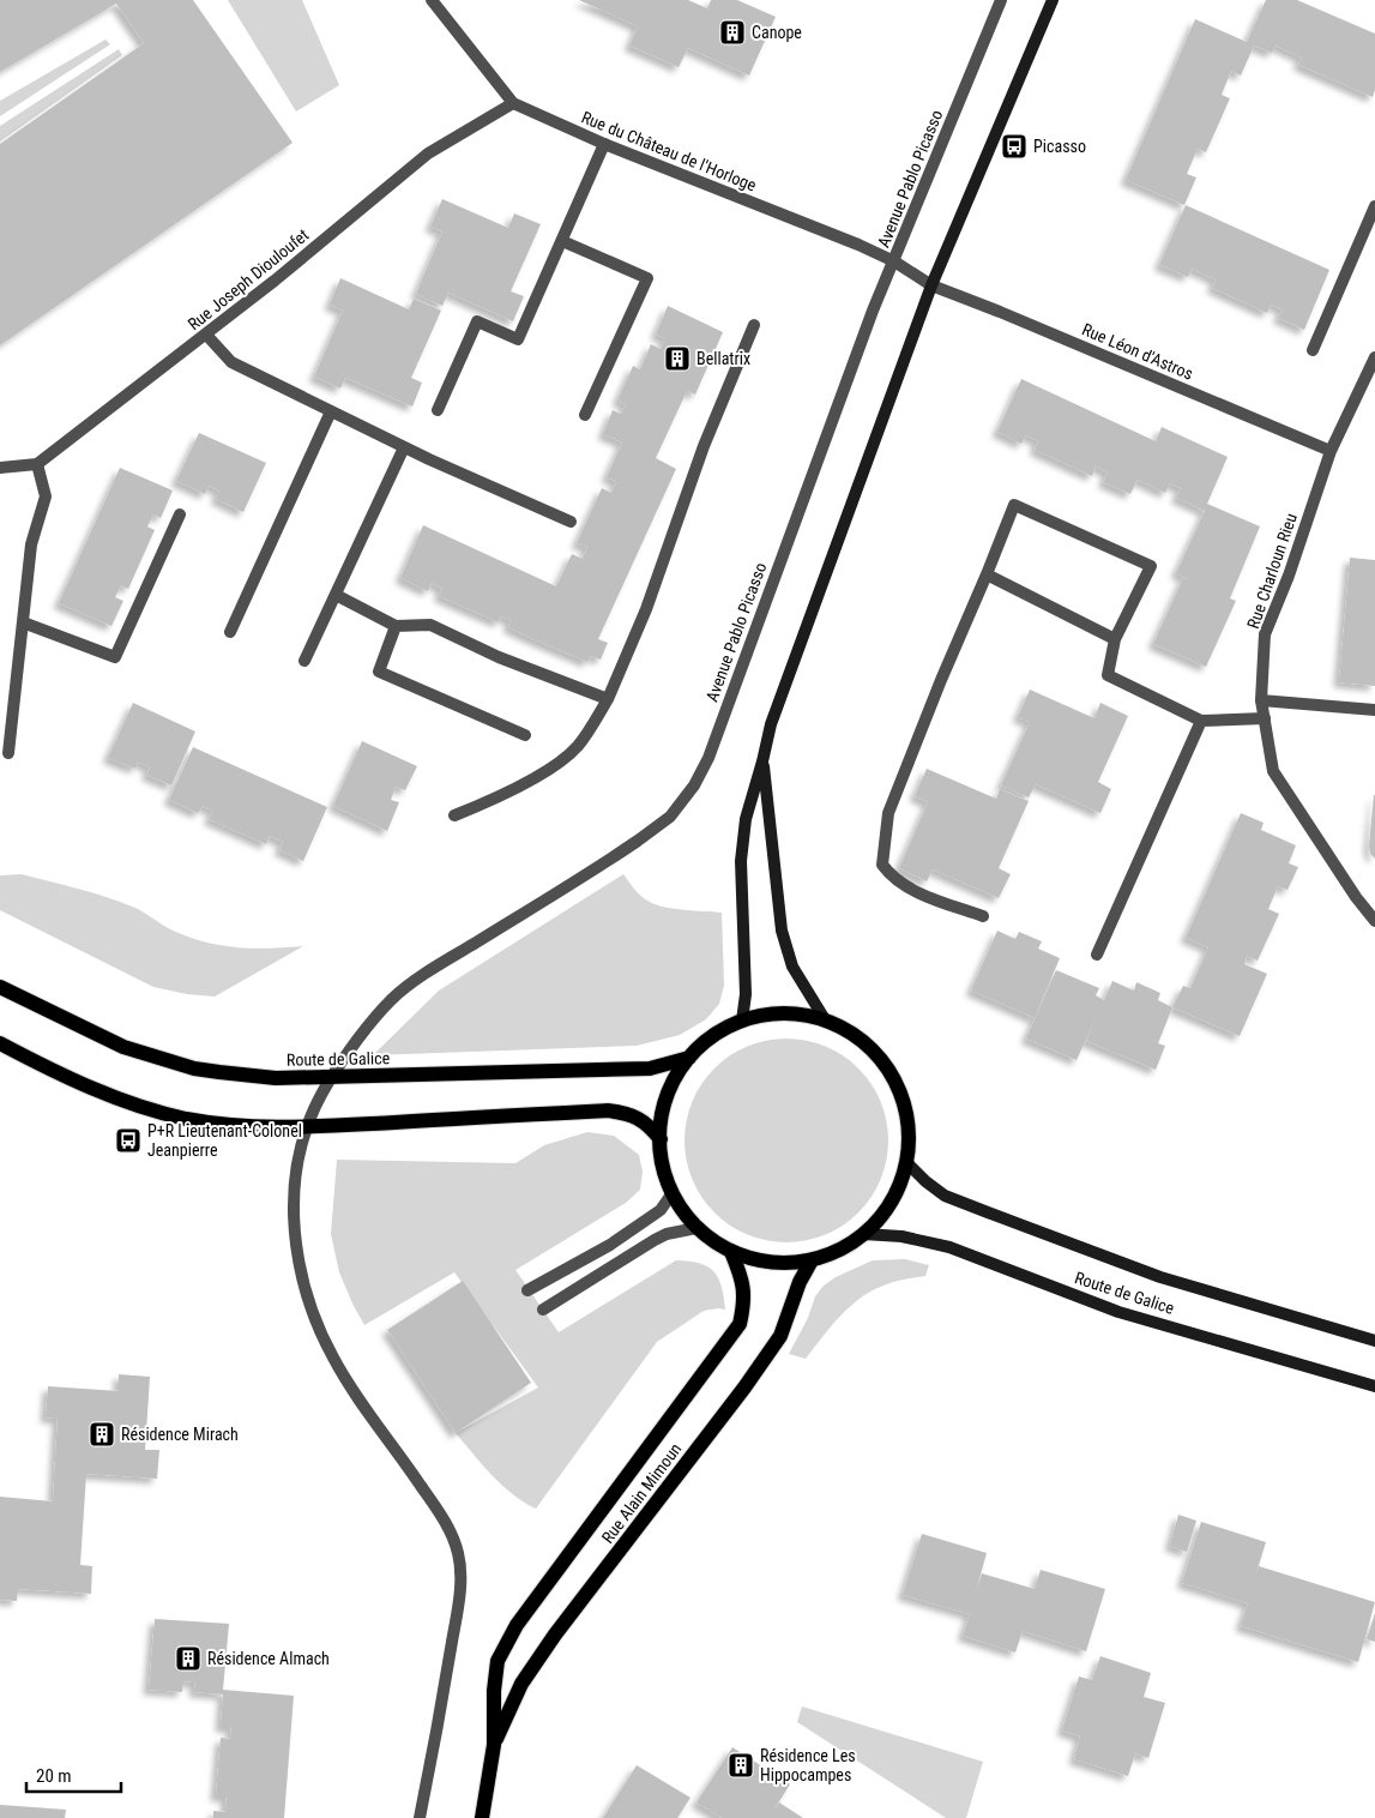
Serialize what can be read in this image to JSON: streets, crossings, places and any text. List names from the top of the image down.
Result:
{
  "streets": {
    "main road": ["Route de Galice", "Rue Alain Mimoun"],
    "street": [
      "Rue du Château de l'Horloge",
      "Avenue Pablo Picasso",
      "Rue Joseph Diouloufet",
      "Rue Léon d'Astros",
      "Rue Charloun Rieu"
    ]
  },
  "crossings": [
    ["Rue du Château de l'Horloge", "Avenue Pablo Picasso"],
    ["Rue du Château de l'Horloge", "Rue Joseph Diouloufet"],
    ["Rue du Château de l'Horloge", "Rue Léon d'Astros"],
    ["Avenue Pablo Picasso", "Route de Galice"],
    ["Rue Léon d'Astros", "Rue Charloun Rieu"]
  ],
  "places": {
    "building": [
      "Canope",
      "Bellatrix",
      "Résidence Mirach",
      "Résidence Almach",
      "Résidence Les Hippocampes"
    ],
    "bus stop": ["Picasso", "P+R Lieutenant-Colonel Jeanpierre"]
  },
  "scale_bar": "20 m"
}
